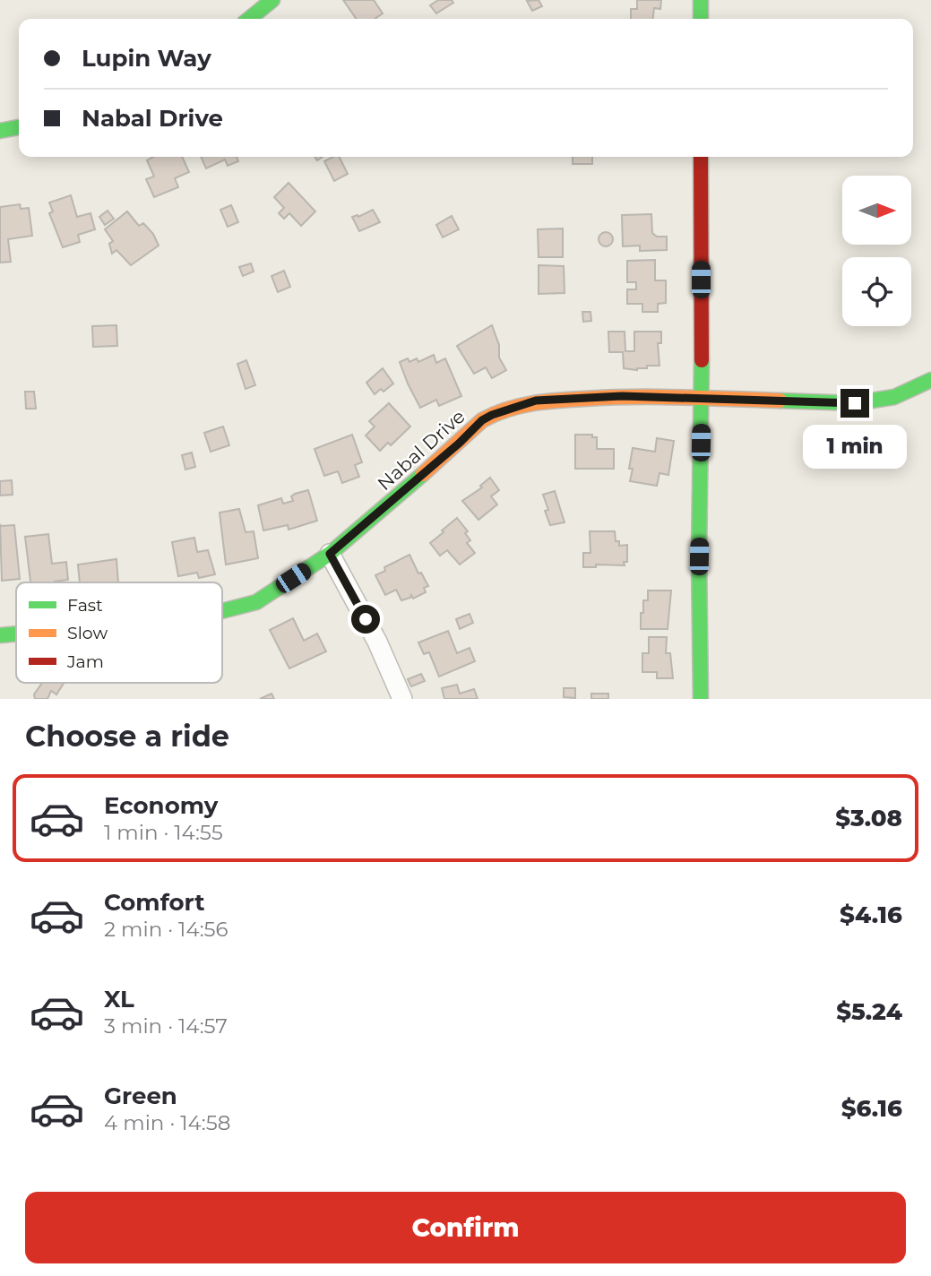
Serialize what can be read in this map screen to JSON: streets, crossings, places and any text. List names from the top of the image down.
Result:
{
  "streets": {
    "street": ["Nabal Drive"]
  },
  "legend": ["Fast", "Slow", "Jam"],
  "north": "right",
  "page": {
    "banner": ["Lupin Way", "Nabal Drive"],
    "bubble": "1 min",
    "heading": "Choose a ride",
    "list": [
      {
        "name": "Economy",
        "note": "1 min · 14:55",
        "value": "$3.08"
      },
      {
        "name": "Comfort",
        "note": "2 min · 14:56",
        "value": "$4.16"
      },
      {
        "name": "XL",
        "note": "3 min · 14:57",
        "value": "$5.24"
      },
      {
        "name": "Green",
        "note": "4 min · 14:58",
        "value": "$6.16"
      }
    ],
    "buttons": "Confirm"
  }
}
